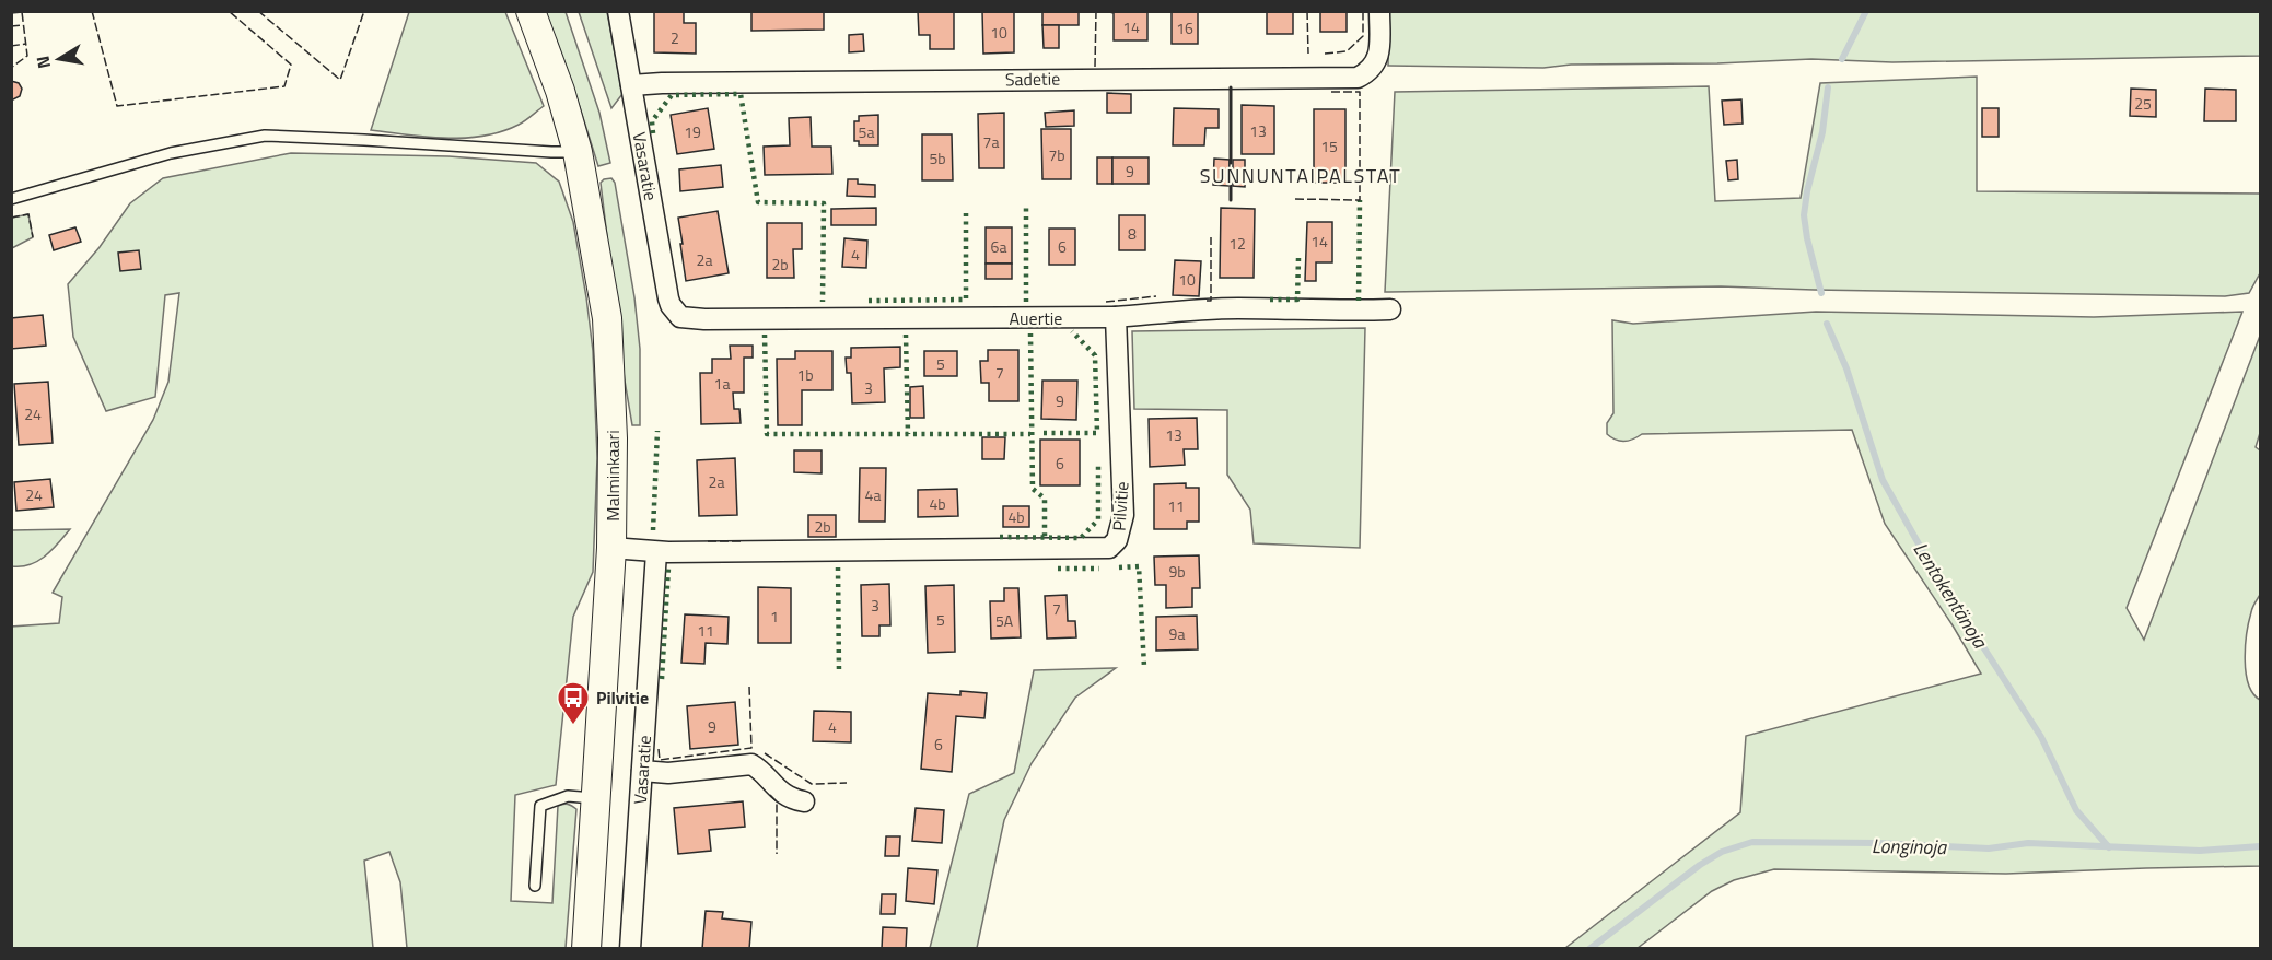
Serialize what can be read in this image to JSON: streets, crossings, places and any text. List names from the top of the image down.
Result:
{
  "streets": {
    "main road": ["Malminkaari"],
    "street": [
      "Sadetie",
      "Vasaratie",
      "Auertie",
      "Pilvitie"
    ]
  },
  "crossings": [
    ["Sadetie", "Vasaratie"],
    ["Vasaratie", "Auertie"],
    ["Vasaratie", "Pilvitie"],
    ["Auertie", "Pilvitie"],
    ["Malminkaari", "Pilvitie"]
  ],
  "districts": ["SUNNUNTAIPALSTAT"],
  "water": ["Lentokentänoja", "Longinoja"],
  "places": {
    "bus stop": ["Pilvitie"]
  },
  "house_numbers": [
    "14",
    "16",
    "10",
    "2",
    "25",
    "13",
    "19",
    "5a",
    "7a",
    "15",
    "7b",
    "5b",
    "9",
    "8",
    "14",
    "12",
    "6a",
    "6",
    "4",
    "2a",
    "2b",
    "10",
    "5",
    "7",
    "1b",
    "1a",
    "3",
    "9",
    "24",
    "13",
    "6",
    "2a",
    "24",
    "4a",
    "4b",
    "11",
    "4b",
    "2b",
    "9b",
    "3",
    "7",
    "1",
    "5",
    "5A",
    "11",
    "9a",
    "9",
    "4",
    "6"
  ],
  "north": "left"
}
